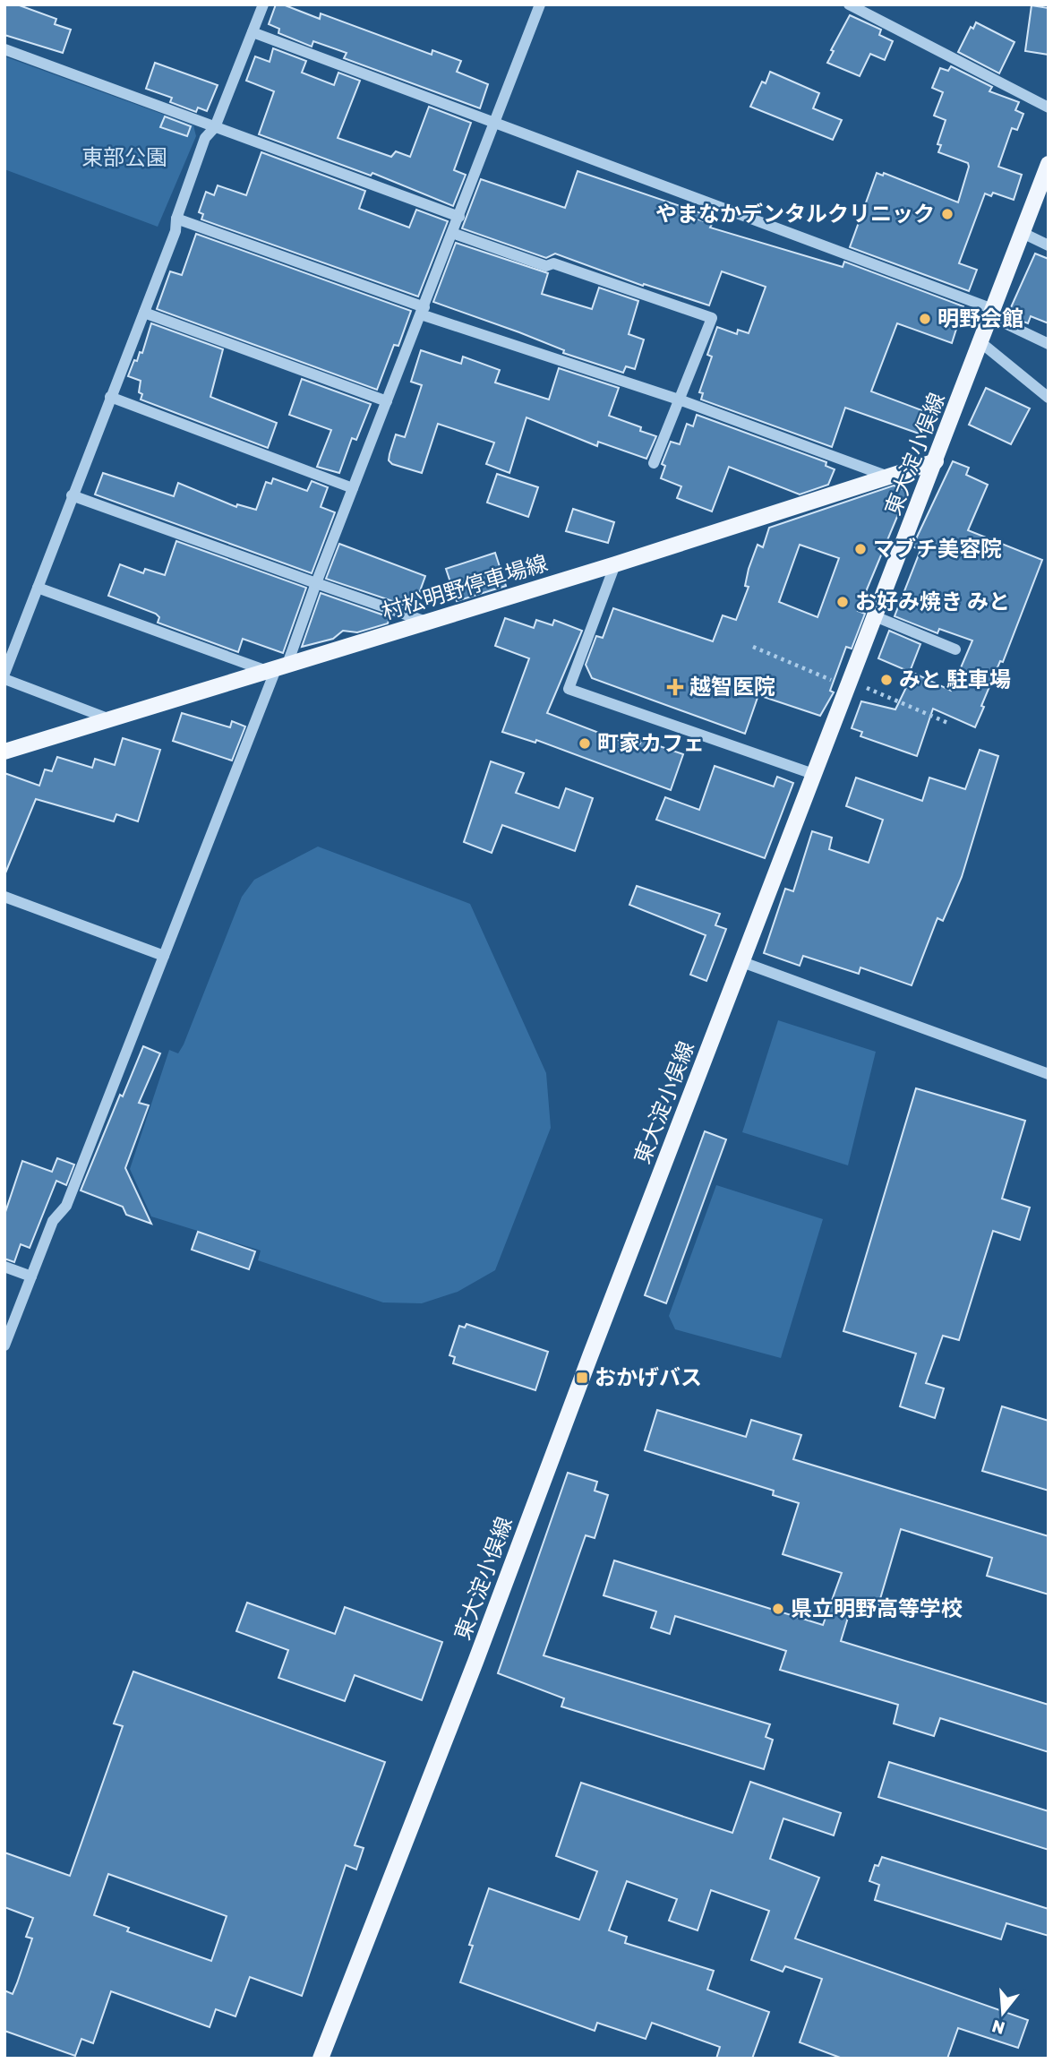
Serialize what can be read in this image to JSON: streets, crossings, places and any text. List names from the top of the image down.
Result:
{
  "streets": {
    "main road": ["東大淀小俣線", "村松明野停車場線"]
  },
  "crossings": [
    ["東大淀小俣線", "村松明野停車場線"]
  ],
  "parks": ["東部公園"],
  "places": {
    "other": [
      "やまなかデンタルクリニック",
      "明野会館",
      "マブチ美容院",
      "お好み焼き みと",
      "みと 駐車場",
      "町家カフェ",
      "県立明野高等学校"
    ],
    "health": ["越智医院"],
    "transit": ["おかげバス"]
  },
  "north": "bottom"
}
